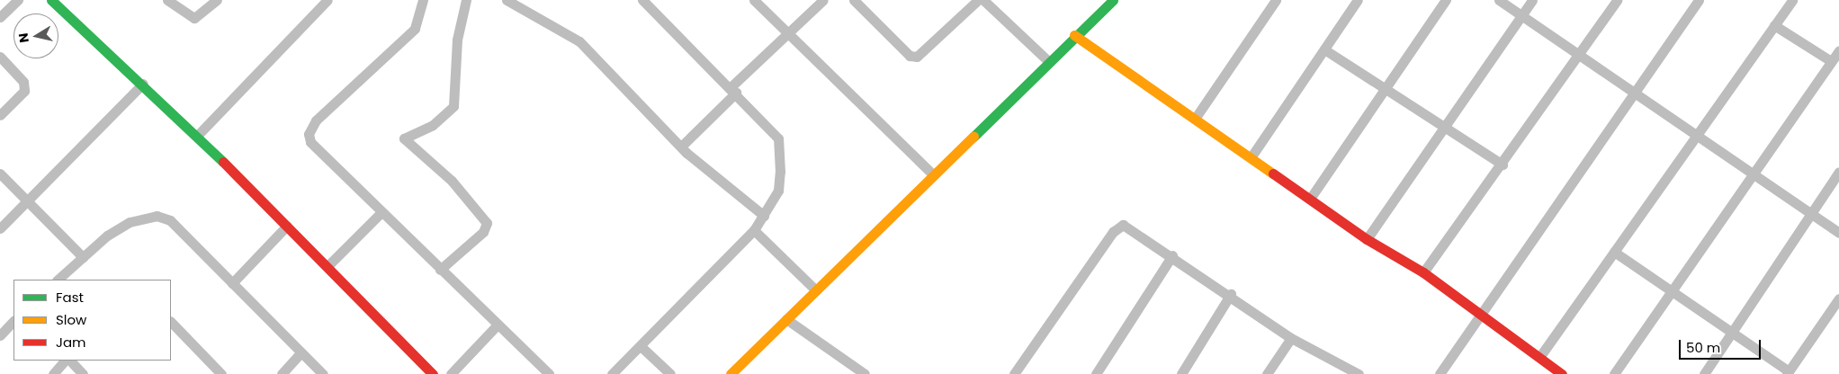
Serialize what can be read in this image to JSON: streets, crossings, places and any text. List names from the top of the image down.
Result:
{
  "legend": ["Fast", "Slow", "Jam"],
  "scale_bar": "50 m",
  "north": "left"
}
